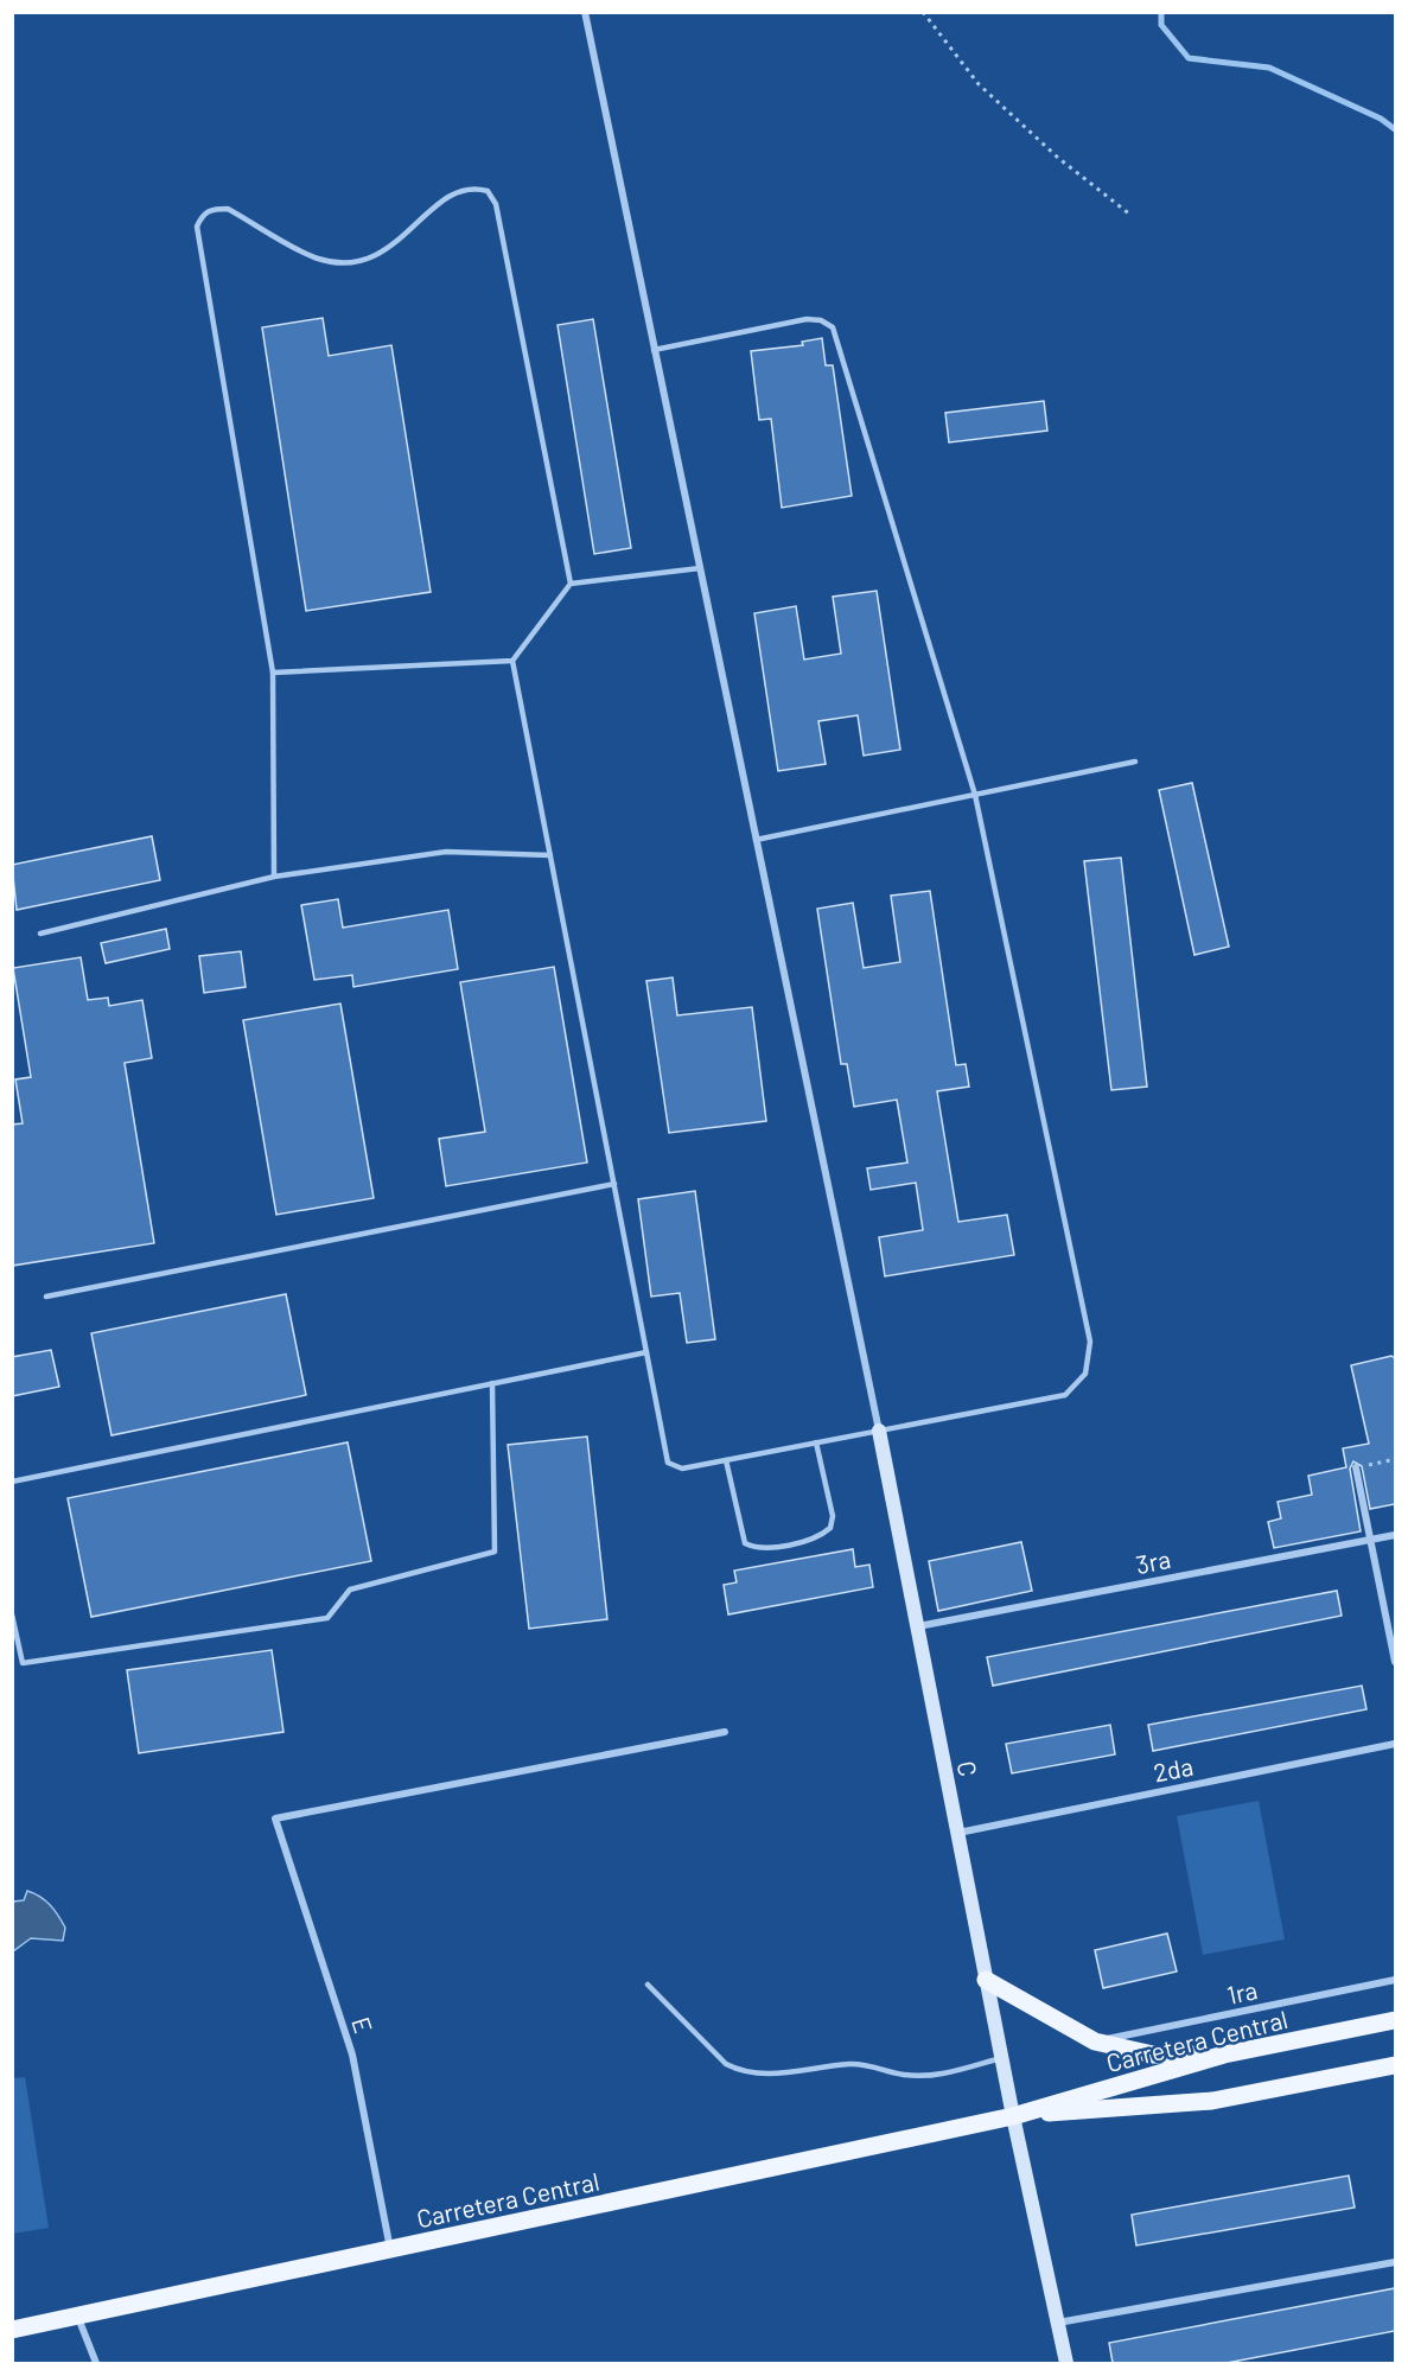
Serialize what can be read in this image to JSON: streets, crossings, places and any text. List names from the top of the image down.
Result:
{
  "streets": {
    "main road": ["Carretera Central"],
    "street": [
      "3ra",
      "C",
      "2da",
      "1ra",
      "E"
    ]
  },
  "crossings": [
    ["3ra", "C"],
    ["C", "2da"],
    ["C", "Carretera Central"],
    ["E", "Carretera Central"]
  ]
}
